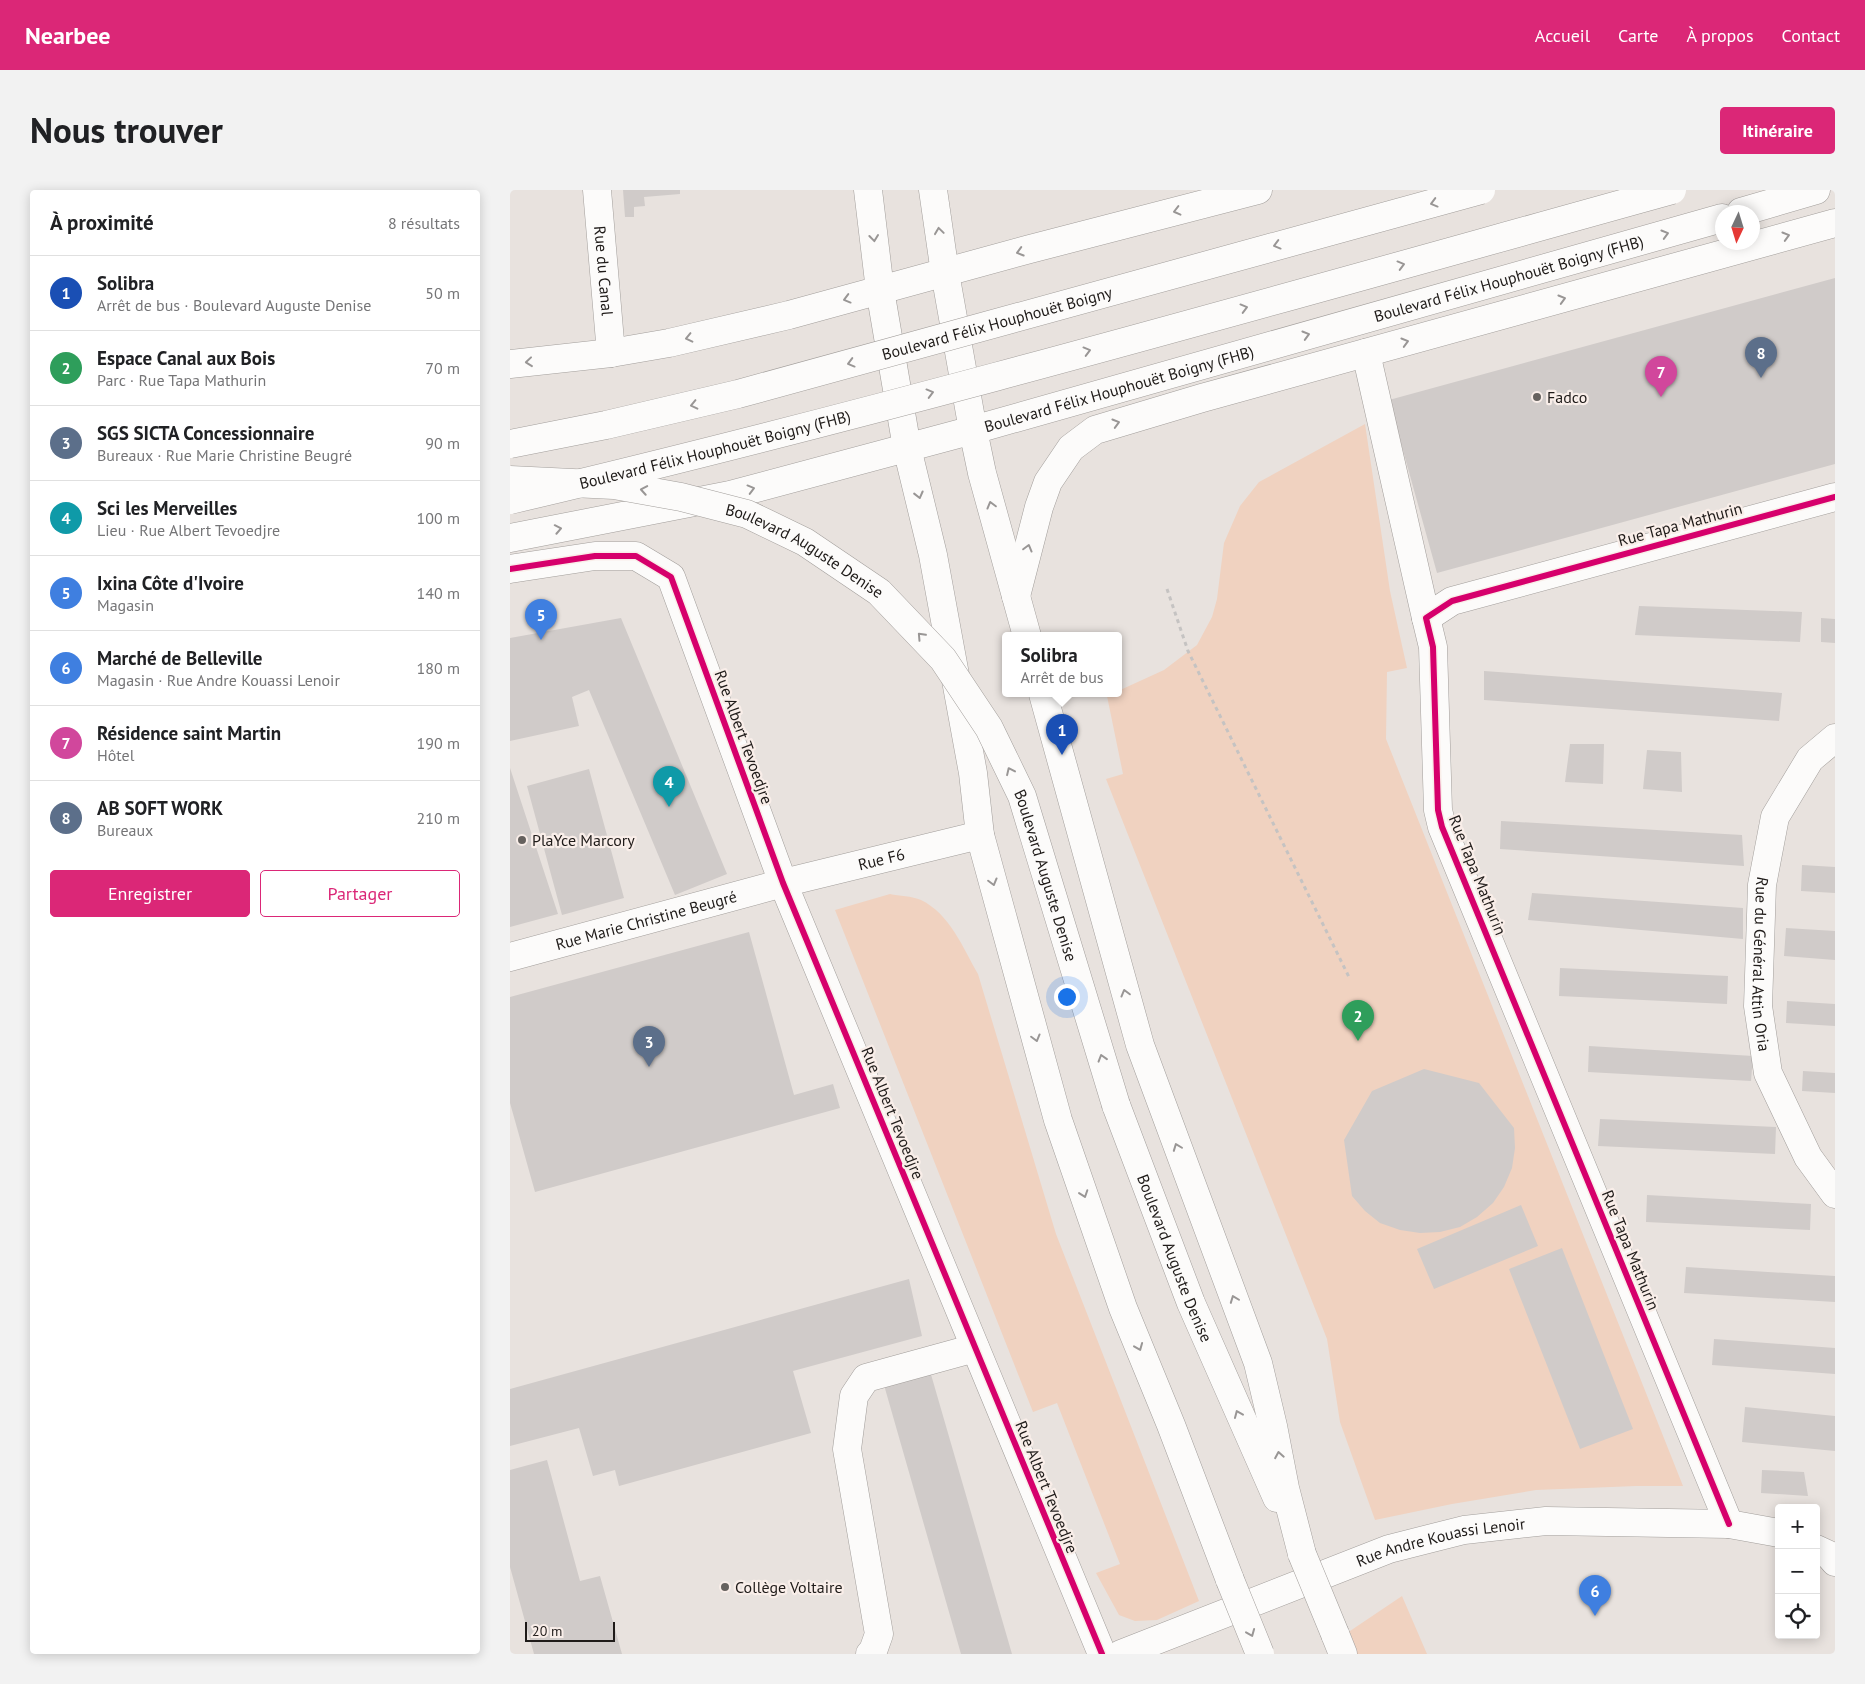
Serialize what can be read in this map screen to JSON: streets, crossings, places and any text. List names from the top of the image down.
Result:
{
  "streets": {
    "main road": [
      "Rue du Canal",
      "Boulevard Félix Houphouët Boigny (FHB)",
      "Boulevard Félix Houphouët Boigny",
      "Rue Tapa Mathurin",
      "Boulevard Auguste Denise",
      "Rue Albert Tevoedjre",
      "Rue F6",
      "Rue Marie Christine Beugré",
      "Rue du Général Attin Oria",
      "Rue Andre Kouassi Lenoir"
    ]
  },
  "crossings": [
    ["Rue Tapa Mathurin", "Rue Andre Kouassi Lenoir"],
    ["Rue Albert Tevoedjre", "Rue F6"],
    ["Rue Albert Tevoedjre", "Rue Marie Christine Beugré"],
    ["Rue F6", "Rue Marie Christine Beugré"]
  ],
  "one_way": ["Boulevard Félix Houphouët Boigny (FHB)"],
  "places": ["Fadco", "PlaYce Marcory", "Collège Voltaire"],
  "scale_bar": "20 m",
  "north": "bottom",
  "page": {
    "header": "Nearbee",
    "nav": [
      "Accueil",
      "Carte",
      "À propos",
      "Contact"
    ],
    "title": "Nous trouver",
    "buttons": [
      "Itinéraire",
      ["Enregistrer", "Partager"]
    ],
    "heading": ["À proximité", "8 résultats"],
    "list": [
      {
        "mark": "1",
        "name": "Solibra",
        "note": "Arrêt de bus · Boulevard Auguste Denise",
        "value": "50 m"
      },
      {
        "mark": "2",
        "name": "Espace Canal aux Bois",
        "note": "Parc · Rue Tapa Mathurin",
        "value": "70 m"
      },
      {
        "mark": "3",
        "name": "SGS SICTA Concessionnaire",
        "note": "Bureaux · Rue Marie Christine Beugré",
        "value": "90 m"
      },
      {
        "mark": "4",
        "name": "Sci les Merveilles",
        "note": "Lieu · Rue Albert Tevoedjre",
        "value": "100 m"
      },
      {
        "mark": "5",
        "name": "Ixina Côte d'Ivoire",
        "note": "Magasin",
        "value": "140 m"
      },
      {
        "mark": "6",
        "name": "Marché de Belleville",
        "note": "Magasin · Rue Andre Kouassi Lenoir",
        "value": "180 m"
      },
      {
        "mark": "7",
        "name": "Résidence saint Martin",
        "note": "Hôtel",
        "value": "190 m"
      },
      {
        "mark": "8",
        "name": "AB SOFT WORK",
        "note": "Bureaux",
        "value": "210 m"
      }
    ],
    "pins": [
      "8",
      "7",
      "5",
      "1",
      "4",
      "2",
      "3",
      "6"
    ],
    "popup": ["Solibra", "Arrêt de bus"],
    "map_buttons": ["+", "−"],
    "scale": "20 m"
  }
}
